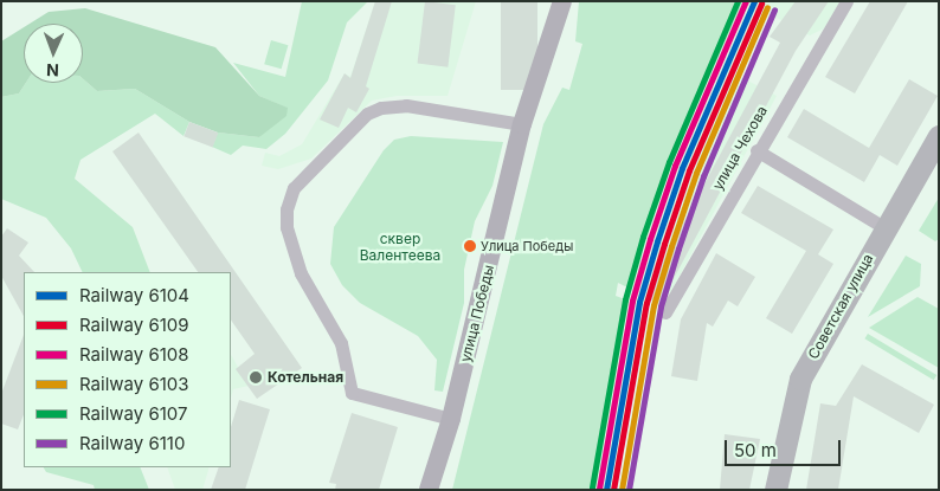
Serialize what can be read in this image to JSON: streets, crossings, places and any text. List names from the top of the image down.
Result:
{
  "streets": {
    "main road": ["Советская улица", "улица Победы"],
    "street": ["улица Чехова"]
  },
  "parks": ["сквер Валентеева"],
  "places": ["Улица Победы", "Котельная"],
  "lines": [
    "rail line 6104",
    "rail line 6108",
    "rail line 6107",
    "rail line 6109",
    "rail line 6103",
    "rail line 6110"
  ],
  "legend": [
    "Railway 6104",
    "Railway 6109",
    "Railway 6108",
    "Railway 6103",
    "Railway 6107",
    "Railway 6110"
  ],
  "scale_bar": "50 m",
  "north": "bottom"
}
